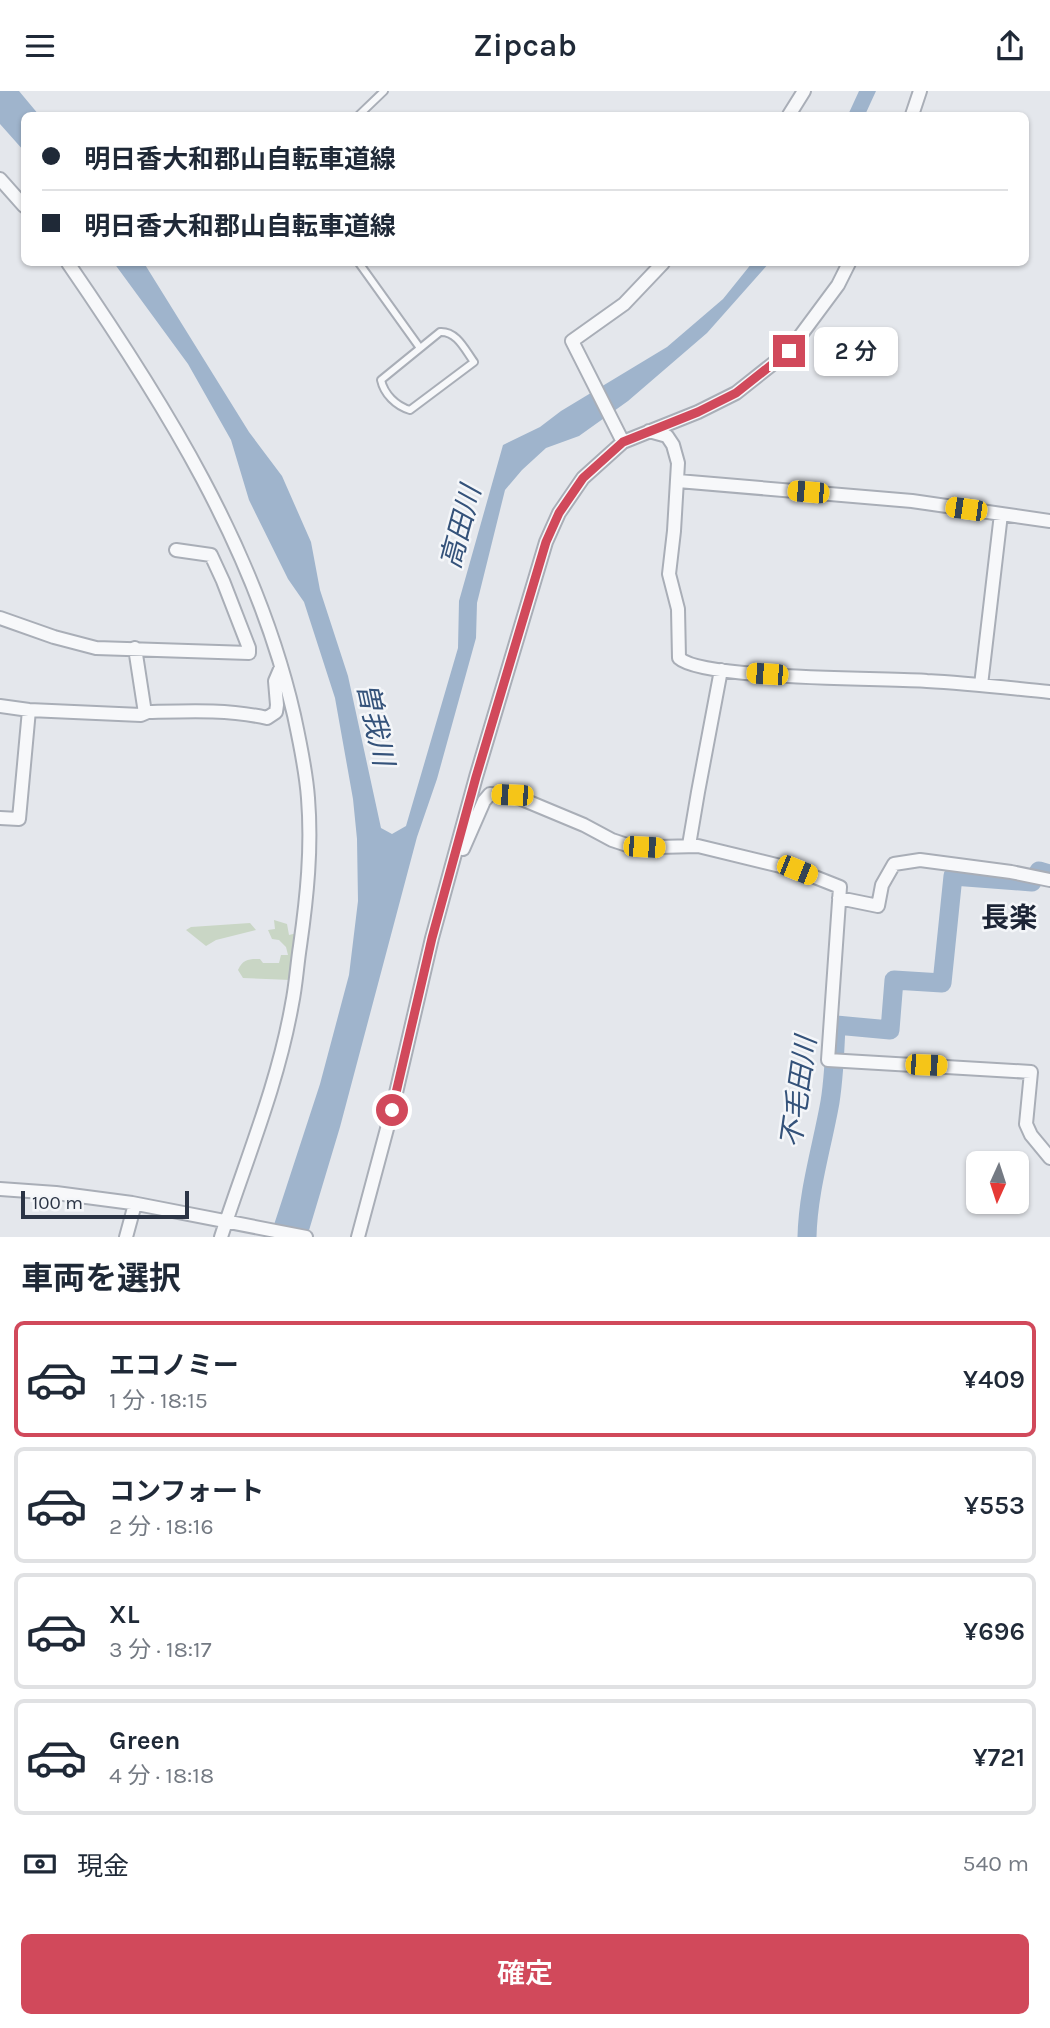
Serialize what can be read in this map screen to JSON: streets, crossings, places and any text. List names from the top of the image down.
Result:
{
  "districts": ["長楽"],
  "water": ["高田川", "曽我川", "不毛田川"],
  "scale_bar": "100 m",
  "north": "bottom",
  "page": {
    "header": "Zipcab",
    "banner": ["明日香大和郡山自転車道線", "明日香大和郡山自転車道線"],
    "bubble": "2 分",
    "scale": "100 m",
    "heading": "車両を選択",
    "list": [
      {
        "name": "エコノミー",
        "note": "1 分 · 18:15",
        "value": "¥409"
      },
      {
        "name": "コンフォート",
        "note": "2 分 · 18:16",
        "value": "¥553"
      },
      {
        "name": "XL",
        "note": "3 分 · 18:17",
        "value": "¥696"
      },
      {
        "name": "Green",
        "note": "4 分 · 18:18",
        "value": "¥721"
      }
    ],
    "pay": ["現金", "540 m"],
    "buttons": "確定"
  }
}
